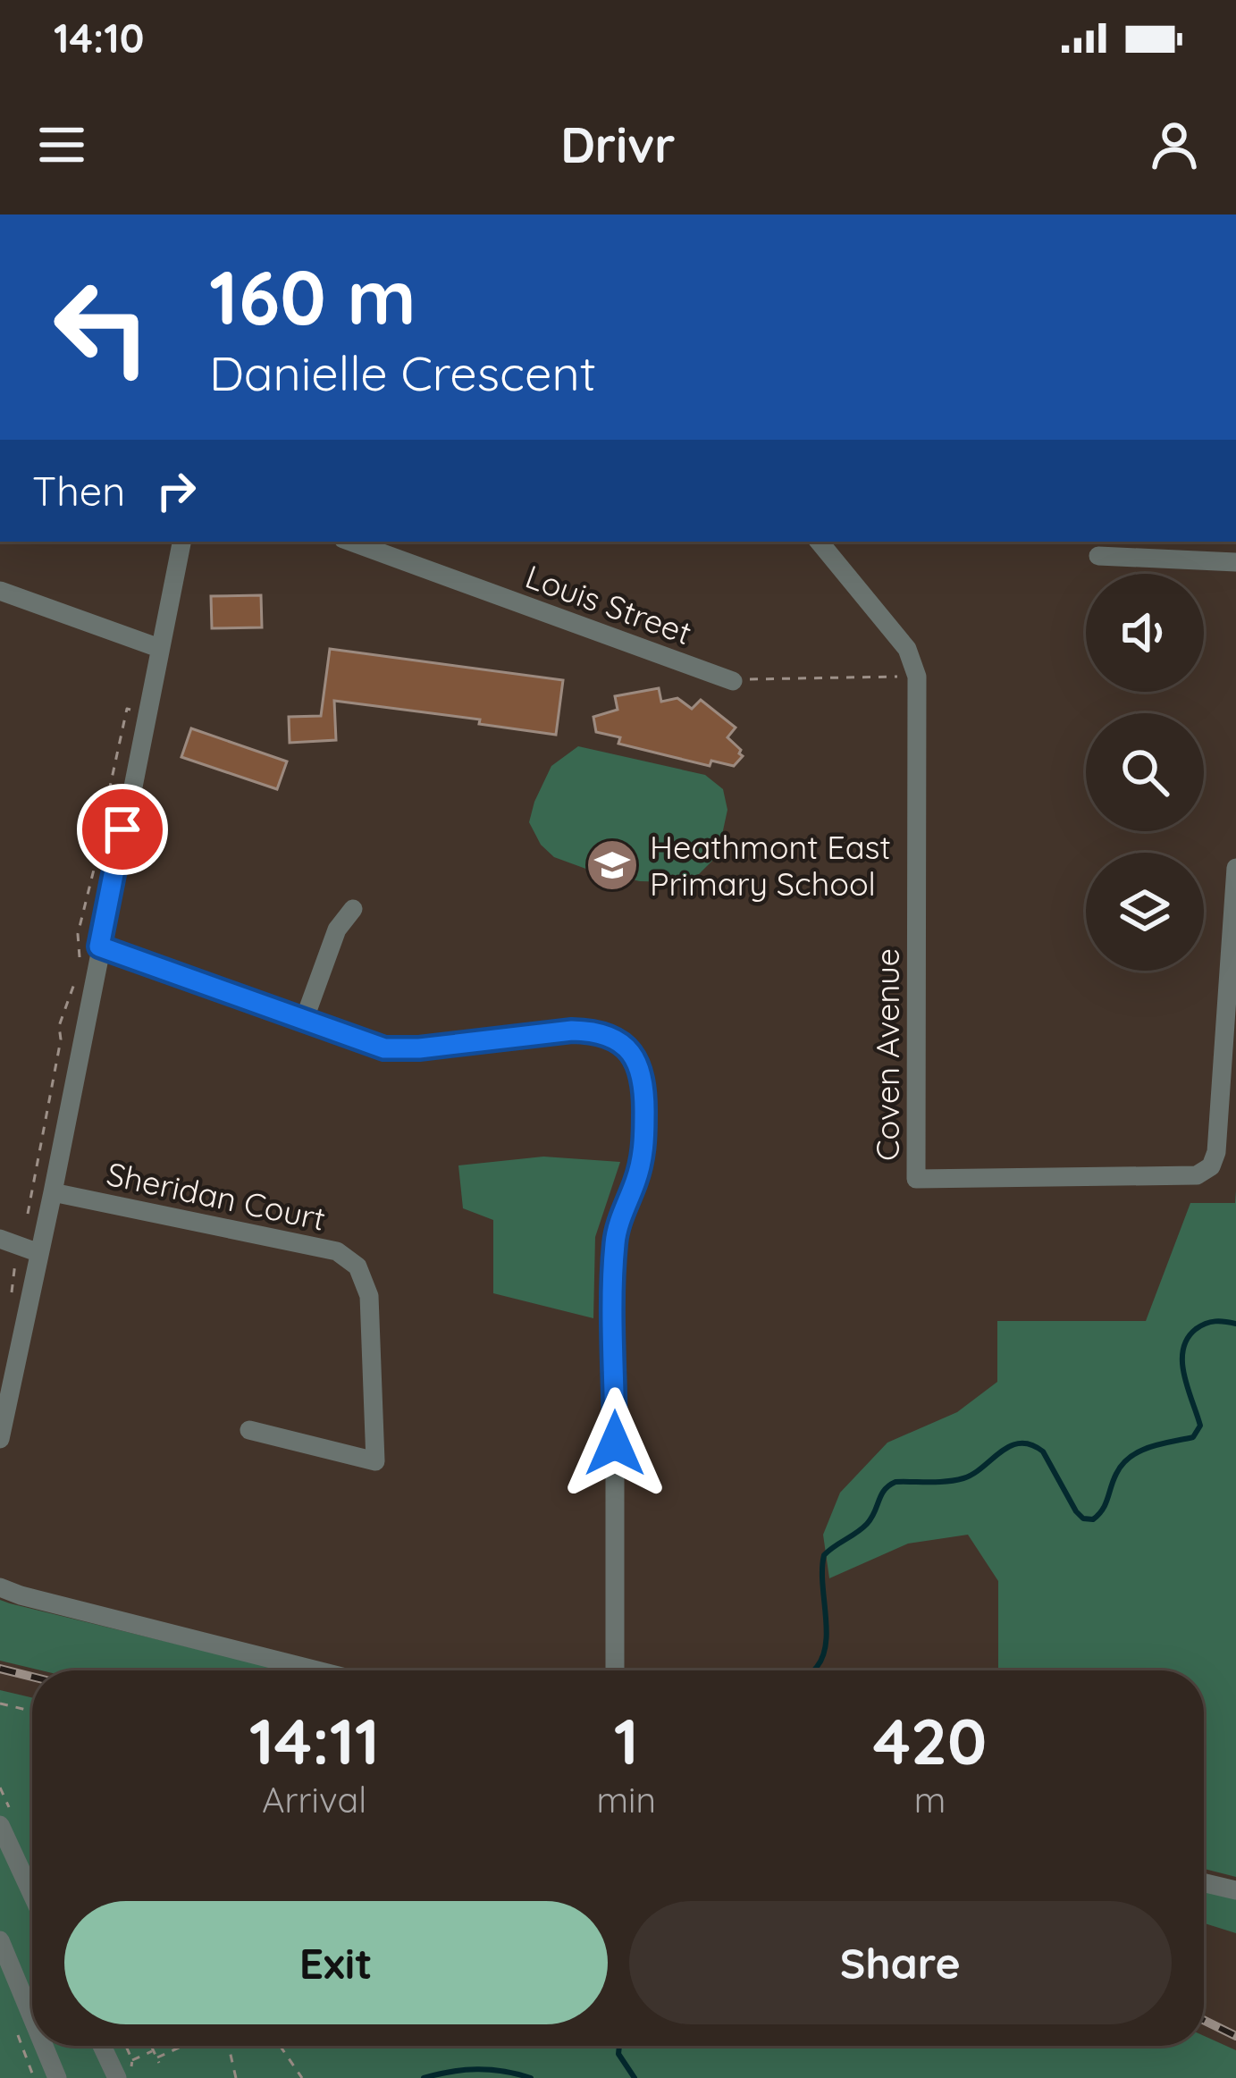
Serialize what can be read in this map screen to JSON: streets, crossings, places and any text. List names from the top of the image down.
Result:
{
  "streets": {
    "street": ["Louis Street", "Coven Avenue", "Sheridan Court"]
  },
  "places": {
    "school or university": ["Heathmont East Primary School"]
  },
  "page": {
    "status": "14:10",
    "header": "Drivr",
    "turn": ["160 m", "Danielle Crescent"],
    "then": "Then",
    "eta": [
      "14:11",
      "Arrival",
      "1",
      "min",
      "420",
      "m"
    ],
    "buttons": ["Exit", "Share"]
  }
}
